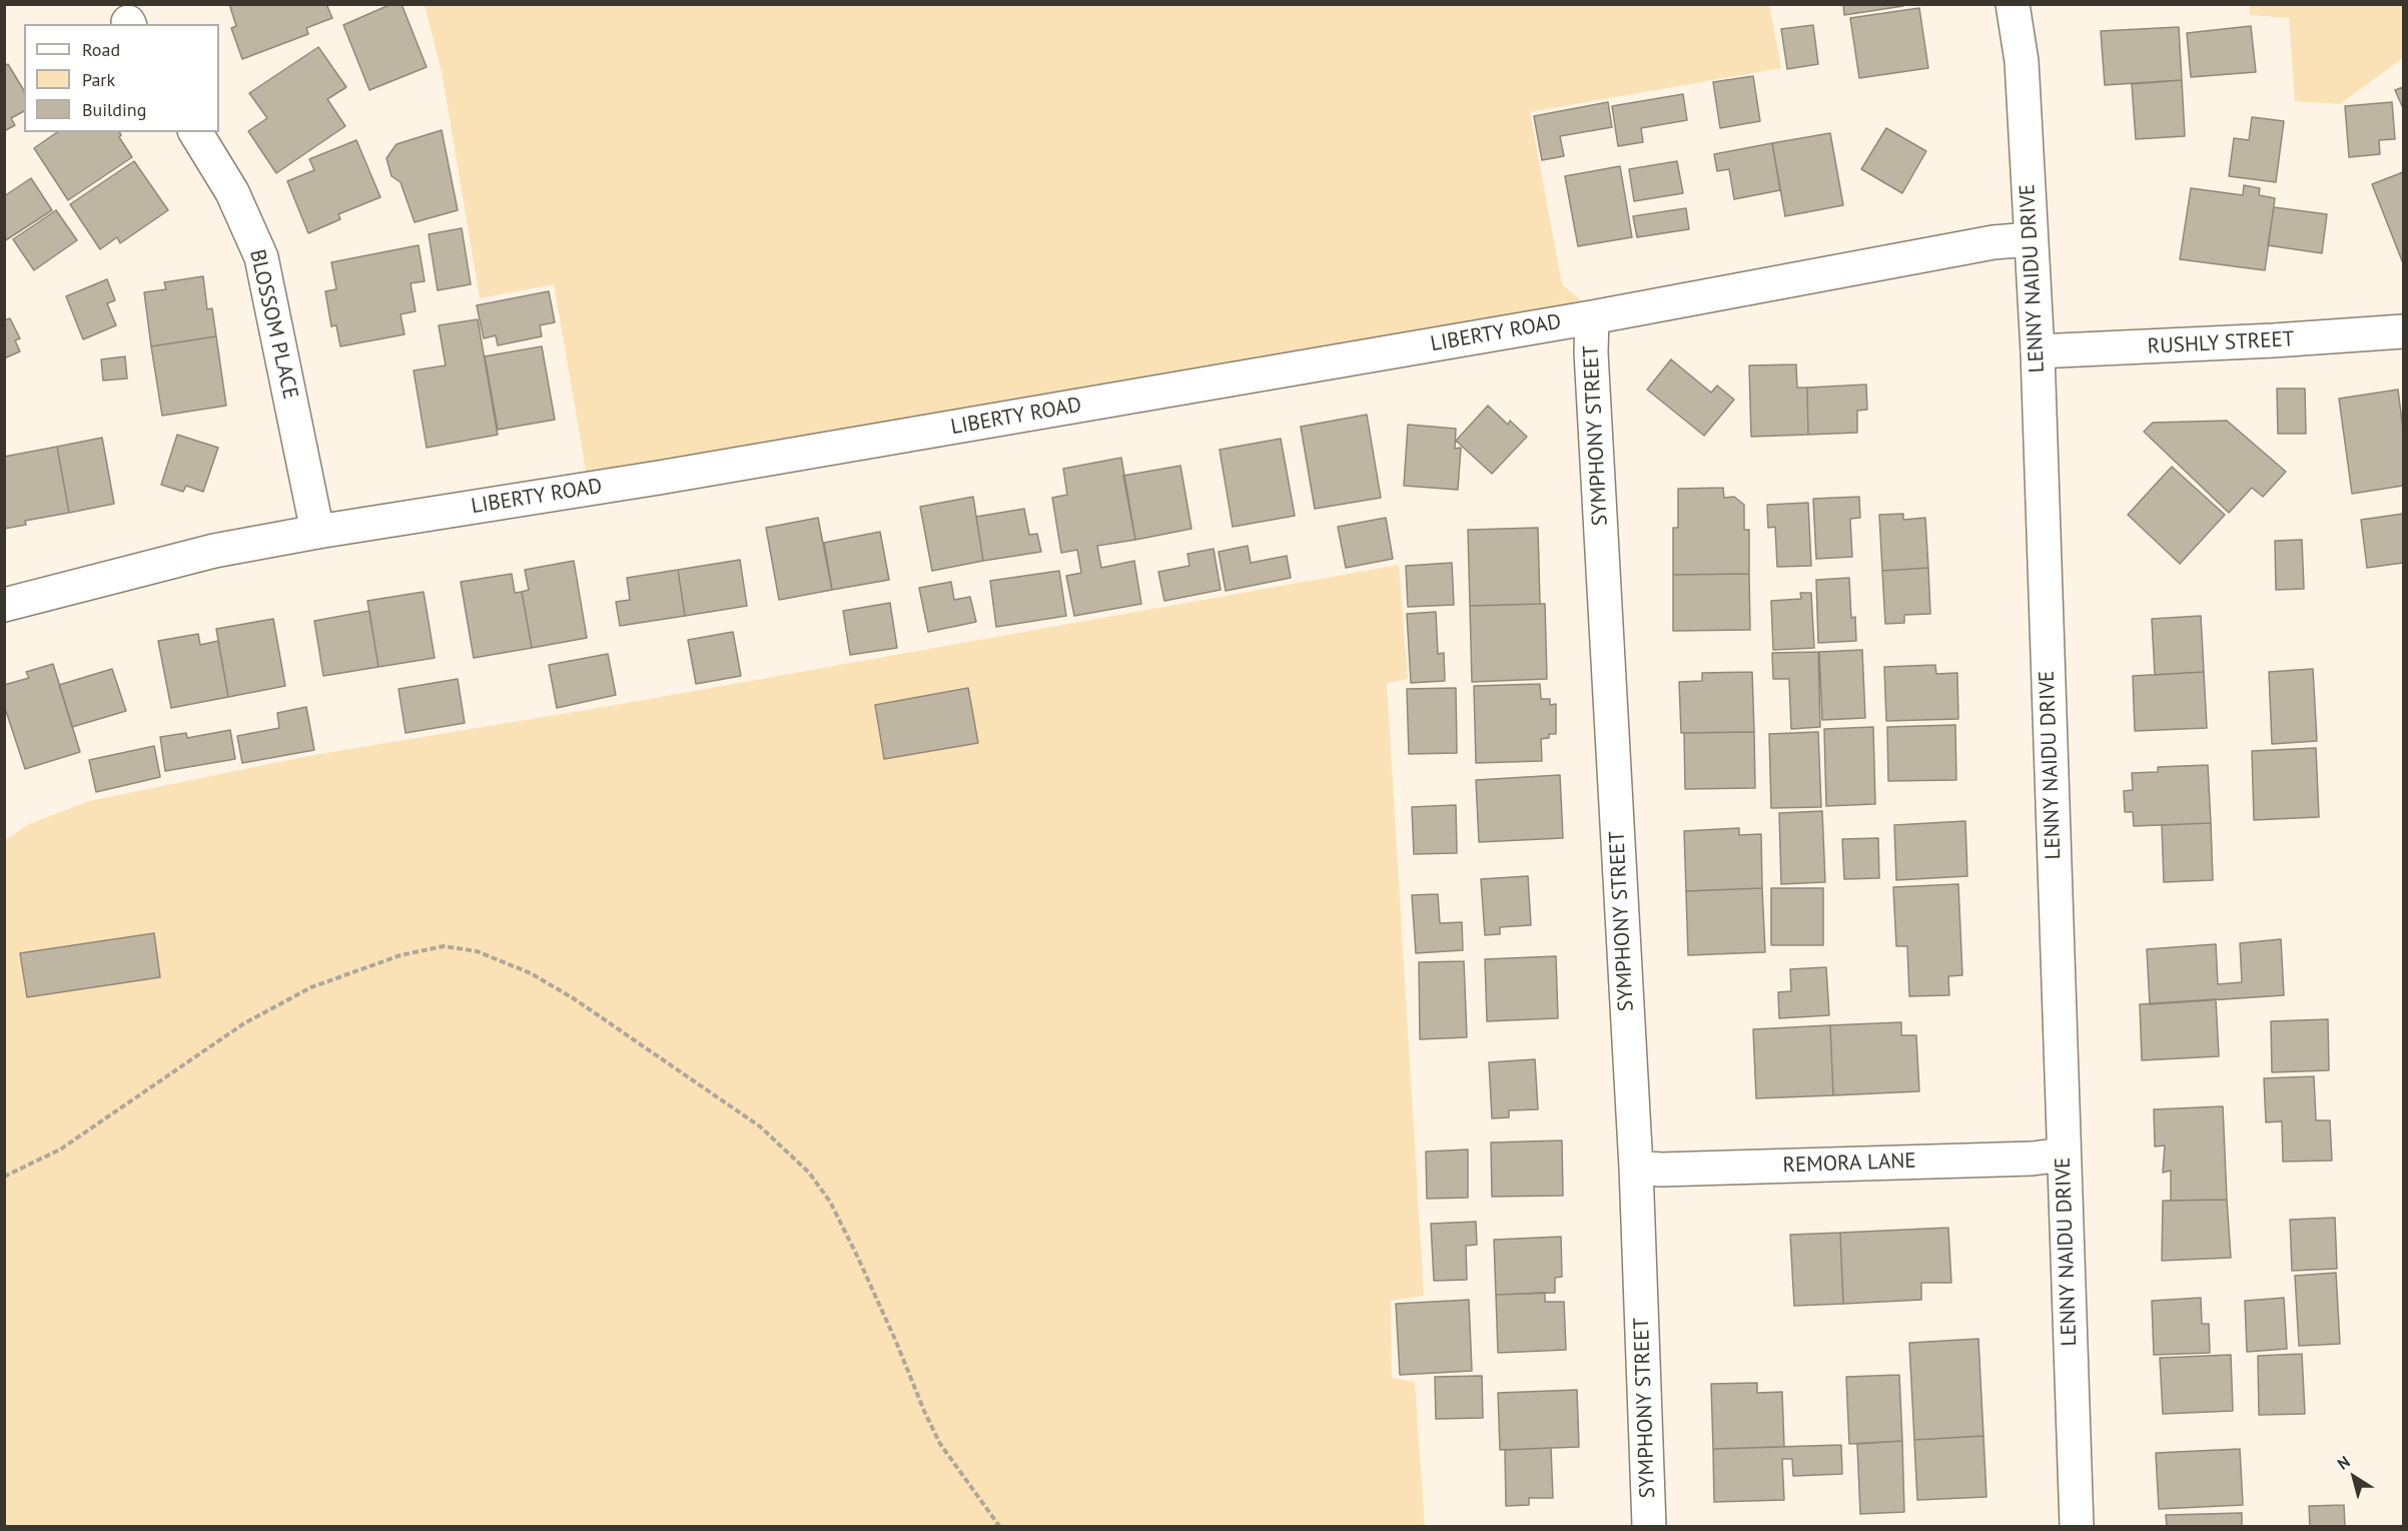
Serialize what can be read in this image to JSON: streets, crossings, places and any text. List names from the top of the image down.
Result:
{
  "streets": {
    "street": [
      "LENNY NAIDU DRIVE",
      "BLOSSOM PLACE",
      "LIBERTY ROAD",
      "RUSHLY STREET",
      "SYMPHONY STREET",
      "REMORA LANE"
    ]
  },
  "crossings": [
    ["LENNY NAIDU DRIVE", "LIBERTY ROAD"],
    ["LENNY NAIDU DRIVE", "RUSHLY STREET"],
    ["LENNY NAIDU DRIVE", "REMORA LANE"],
    ["BLOSSOM PLACE", "LIBERTY ROAD"],
    ["LIBERTY ROAD", "SYMPHONY STREET"],
    ["SYMPHONY STREET", "REMORA LANE"]
  ],
  "legend": ["Road", "Park", "Building"],
  "north": "top left"
}
